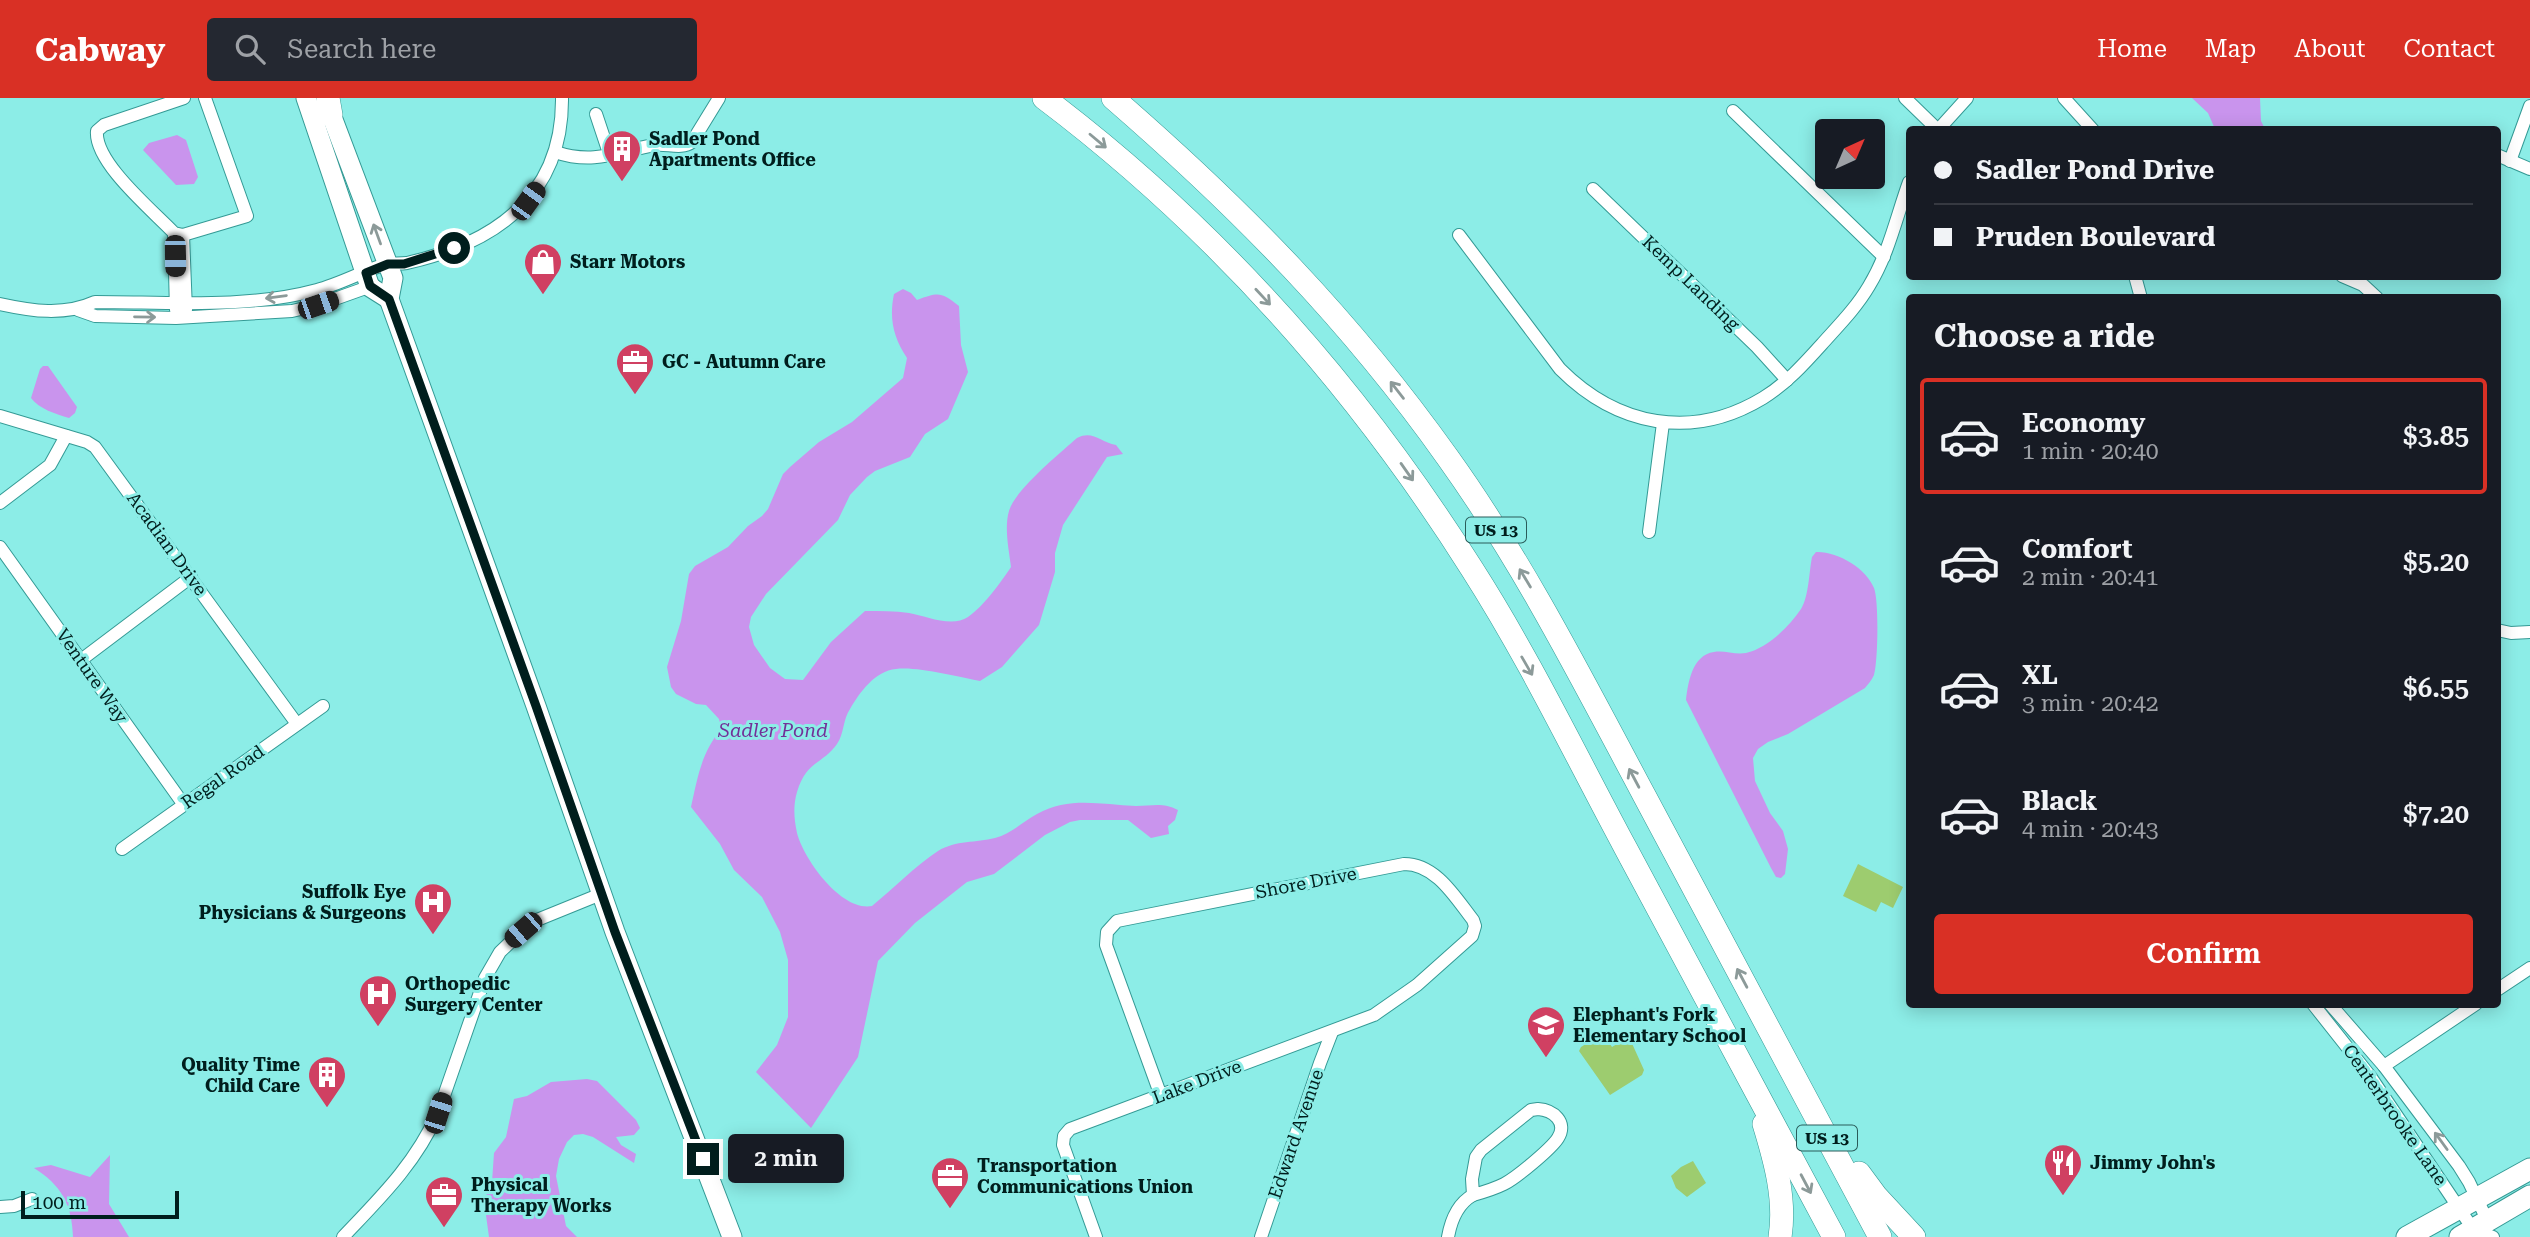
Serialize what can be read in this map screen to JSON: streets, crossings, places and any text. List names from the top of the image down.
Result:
{
  "streets": {
    "highway": ["US 13"],
    "street": [
      "Kemp Landing",
      "Acadian Drive",
      "Venture Way",
      "Regal Road",
      "Shore Drive",
      "Lake Drive",
      "Centerbrooke Lane",
      "Edward Avenue"
    ]
  },
  "crossings": [
    ["Acadian Drive", "Regal Road"],
    ["Venture Way", "Regal Road"],
    ["Shore Drive", "Lake Drive"],
    ["Shore Drive", "Edward Avenue"],
    ["Lake Drive", "Edward Avenue"]
  ],
  "water": ["Sadler Pond"],
  "places": {
    "building": ["Sadler Pond Apartments Office", "Quality Time Child Care"],
    "shop": ["Starr Motors"],
    "office": ["GC - Autumn Care", "Transportation Communications Union", "Physical Therapy Works"],
    "hospital": ["Suffolk Eye Physicians & Surgeons", "Orthopedic Surgery Center"],
    "school or university": ["Elephant's Fork Elementary School"],
    "restaurant": ["Jimmy John's"]
  },
  "scale_bar": "100 m",
  "north": "top right",
  "page": {
    "header": "Cabway",
    "search": "Search here",
    "nav": [
      "Home",
      "Map",
      "About",
      "Contact"
    ],
    "banner": ["Sadler Pond Drive", "Pruden Boulevard"],
    "heading": "Choose a ride",
    "list": [
      {
        "name": "Economy",
        "note": "1 min · 20:40",
        "value": "$3.85"
      },
      {
        "name": "Comfort",
        "note": "2 min · 20:41",
        "value": "$5.20"
      },
      {
        "name": "XL",
        "note": "3 min · 20:42",
        "value": "$6.55"
      },
      {
        "name": "Black",
        "note": "4 min · 20:43",
        "value": "$7.20"
      }
    ],
    "buttons": "Confirm",
    "bubble": "2 min",
    "scale": "100 m"
  }
}
